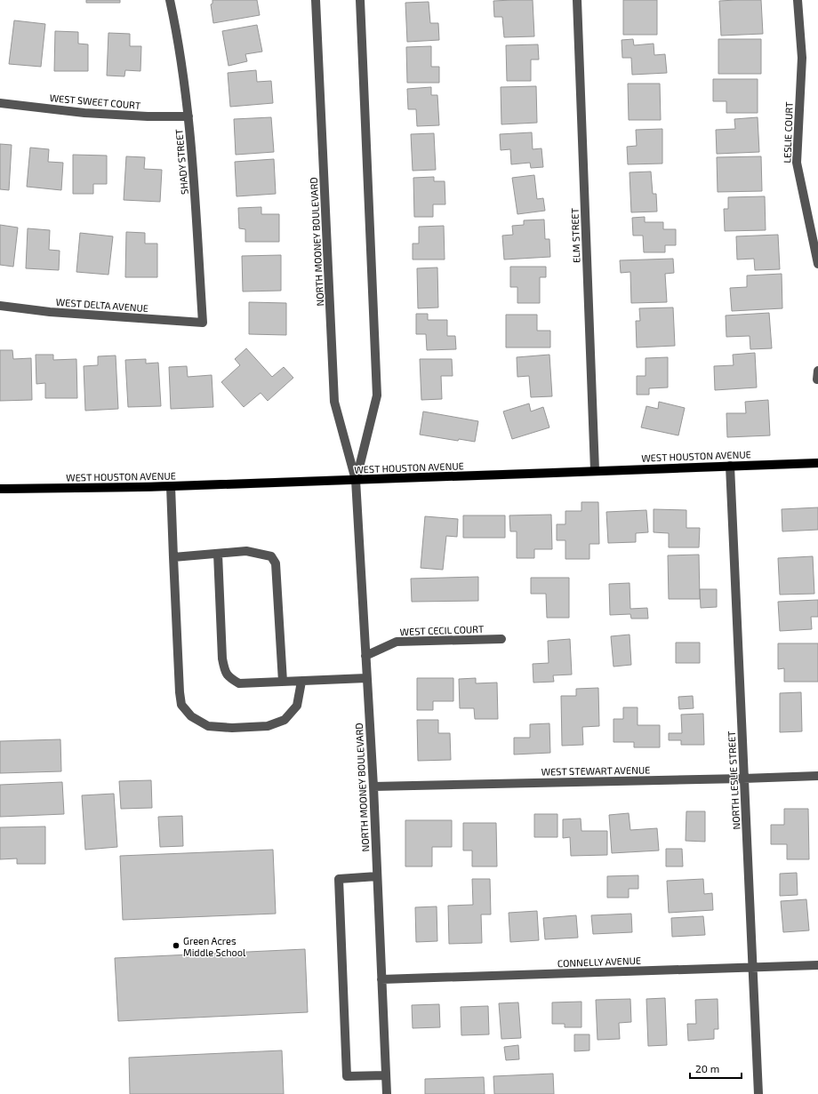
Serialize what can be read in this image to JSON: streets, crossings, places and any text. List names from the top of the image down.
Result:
{
  "streets": {
    "main road": ["WEST HOUSTON AVENUE"],
    "street": [
      "WEST SWEET COURT",
      "LESLIE COURT",
      "SHADY STREET",
      "ELM STREET",
      "NORTH MOONEY BOULEVARD",
      "WEST DELTA AVENUE",
      "WEST CECIL COURT",
      "WEST STEWART AVENUE",
      "NORTH LESLIE STREET",
      "CONNELLY AVENUE"
    ]
  },
  "crossings": [
    ["WEST SWEET COURT", "SHADY STREET"],
    ["SHADY STREET", "WEST DELTA AVENUE"],
    ["ELM STREET", "WEST HOUSTON AVENUE"],
    ["NORTH MOONEY BOULEVARD", "WEST HOUSTON AVENUE"],
    ["NORTH MOONEY BOULEVARD", "WEST CECIL COURT"],
    ["NORTH MOONEY BOULEVARD", "WEST STEWART AVENUE"],
    ["NORTH MOONEY BOULEVARD", "CONNELLY AVENUE"],
    ["WEST HOUSTON AVENUE", "NORTH LESLIE STREET"],
    ["WEST STEWART AVENUE", "NORTH LESLIE STREET"],
    ["NORTH LESLIE STREET", "CONNELLY AVENUE"]
  ],
  "places": ["Green Acres Middle School"],
  "scale_bar": "20 m"
}
